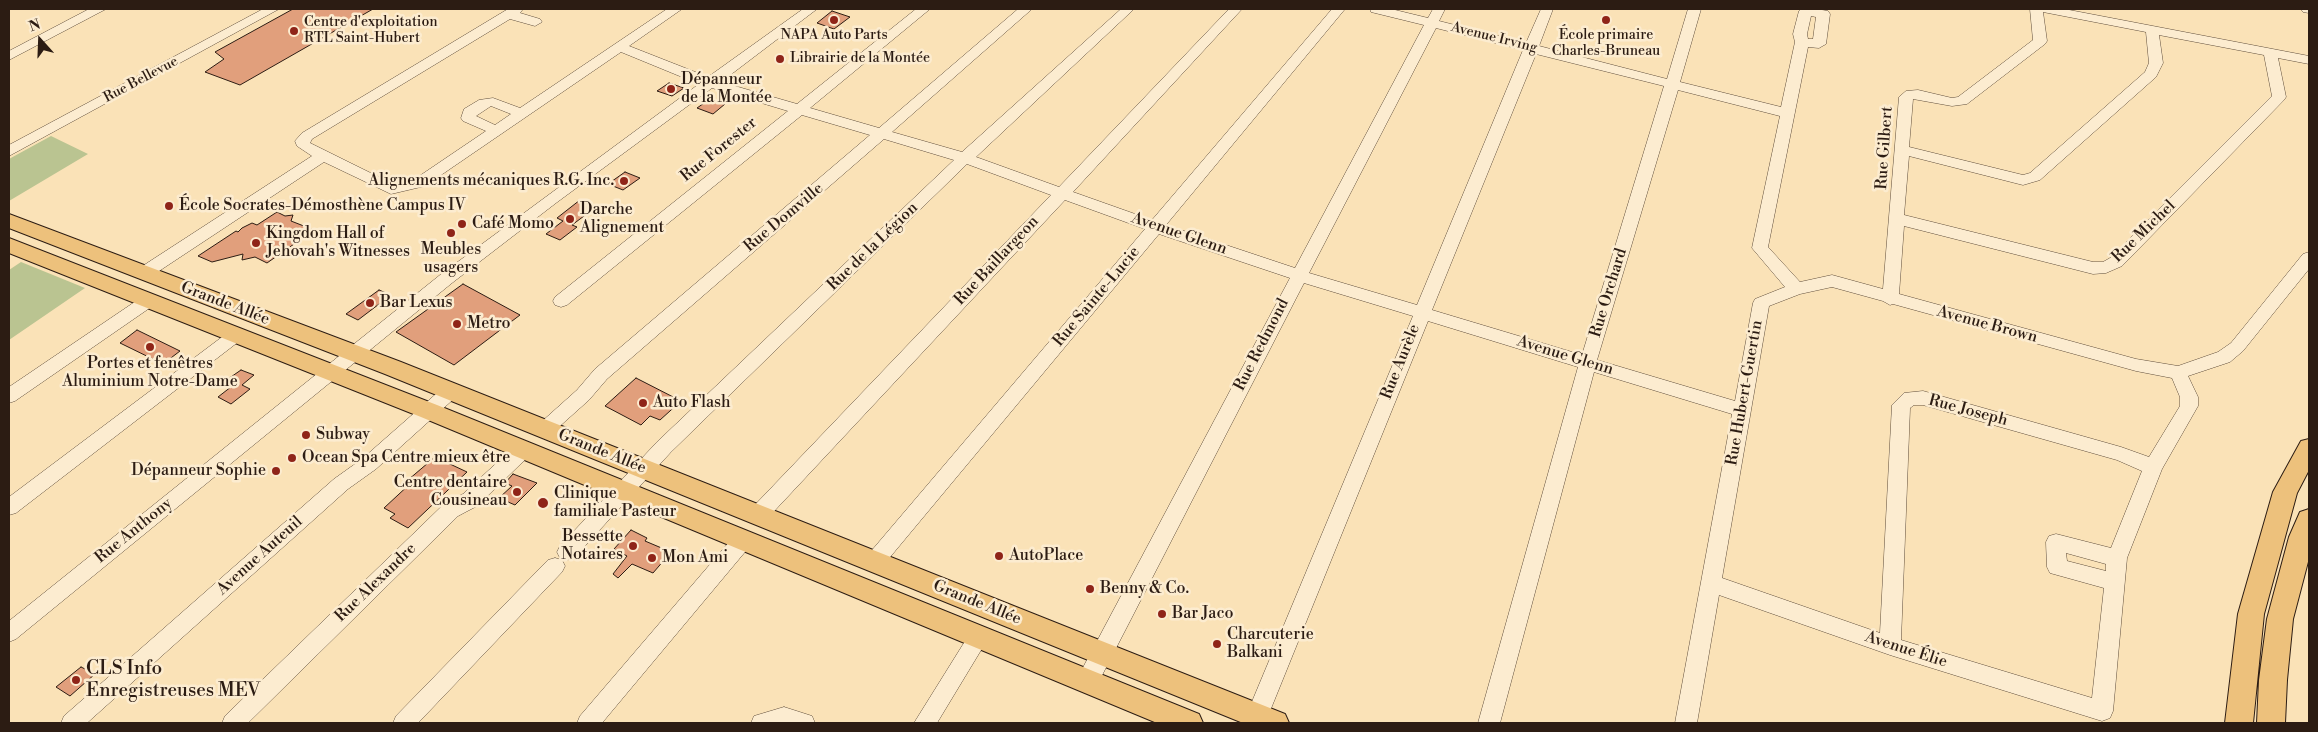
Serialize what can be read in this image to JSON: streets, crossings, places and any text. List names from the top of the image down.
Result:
{
  "streets": {
    "main road": ["Grande Allée"],
    "street": [
      "Avenue Irving",
      "Rue Bellevue",
      "Rue Gilbert",
      "Rue Forester",
      "Rue Domville",
      "Rue Michel",
      "Avenue Glenn",
      "Rue de la Légion",
      "Rue Baillargeon",
      "Rue Orchard",
      "Rue Sainte-Lucie",
      "Avenue Brown",
      "Rue Redmond",
      "Rue Aurèle",
      "Rue Hubert-Guertin",
      "Rue Joseph",
      "Rue Anthony",
      "Avenue Auteuil",
      "Rue Alexandre",
      "Avenue Élie"
    ]
  },
  "crossings": [
    ["Avenue Irving", "Rue Orchard"],
    ["Avenue Irving", "Rue Redmond"],
    ["Avenue Irving", "Rue Aurèle"],
    ["Rue Gilbert", "Rue Michel"],
    ["Rue Gilbert", "Avenue Brown"],
    ["Rue Forester", "Avenue Glenn"],
    ["Rue Domville", "Avenue Glenn"],
    ["Rue Domville", "Grande Allée"],
    ["Avenue Glenn", "Rue de la Légion"],
    ["Avenue Glenn", "Rue Baillargeon"],
    ["Avenue Glenn", "Rue Orchard"],
    ["Avenue Glenn", "Rue Sainte-Lucie"],
    ["Avenue Glenn", "Rue Redmond"],
    ["Avenue Glenn", "Rue Aurèle"],
    ["Avenue Glenn", "Rue Hubert-Guertin"],
    ["Avenue Glenn", "Rue Anthony"],
    ["Rue de la Légion", "Grande Allée"],
    ["Rue Baillargeon", "Grande Allée"],
    ["Rue Sainte-Lucie", "Grande Allée"],
    ["Grande Allée", "Rue Redmond"],
    ["Grande Allée", "Rue Aurèle"],
    ["Grande Allée", "Rue Anthony"],
    ["Grande Allée", "Avenue Auteuil"],
    ["Grande Allée", "Rue Alexandre"],
    ["Avenue Brown", "Rue Hubert-Guertin"],
    ["Rue Hubert-Guertin", "Avenue Élie"],
    ["Rue Joseph", "Avenue Élie"]
  ],
  "places": [
    "NAPA Auto Parts",
    "École primaire Charles-Bruneau",
    "Centre d'exploitation RTL Saint-Hubert",
    "Librairie de la Montée",
    "Dépanneur de la Montée",
    "Alignements mécaniques R.G. Inc.",
    "École Socrates-Démosthène Campus IV",
    "Darche Alignement",
    "Café Momo",
    "Meubles usagers",
    "Kingdom Hall of Jehovah's Witnesses",
    "Bar Lexus",
    "Metro",
    "Portes et fenêtres Aluminium Notre-Dame",
    "Auto Flash",
    "Subway",
    "Ocean Spa Centre mieux être",
    "Dépanneur Sophie",
    "Centre dentaire Cousineau",
    "Clinique familiale Pasteur",
    "Bessette Notaires",
    "AutoPlace",
    "Mon Ami",
    "Benny & Co.",
    "Bar Jaco",
    "Charcuterie Balkani",
    "CLS Info Enregistreuses MEV"
  ],
  "north": "top"
}
